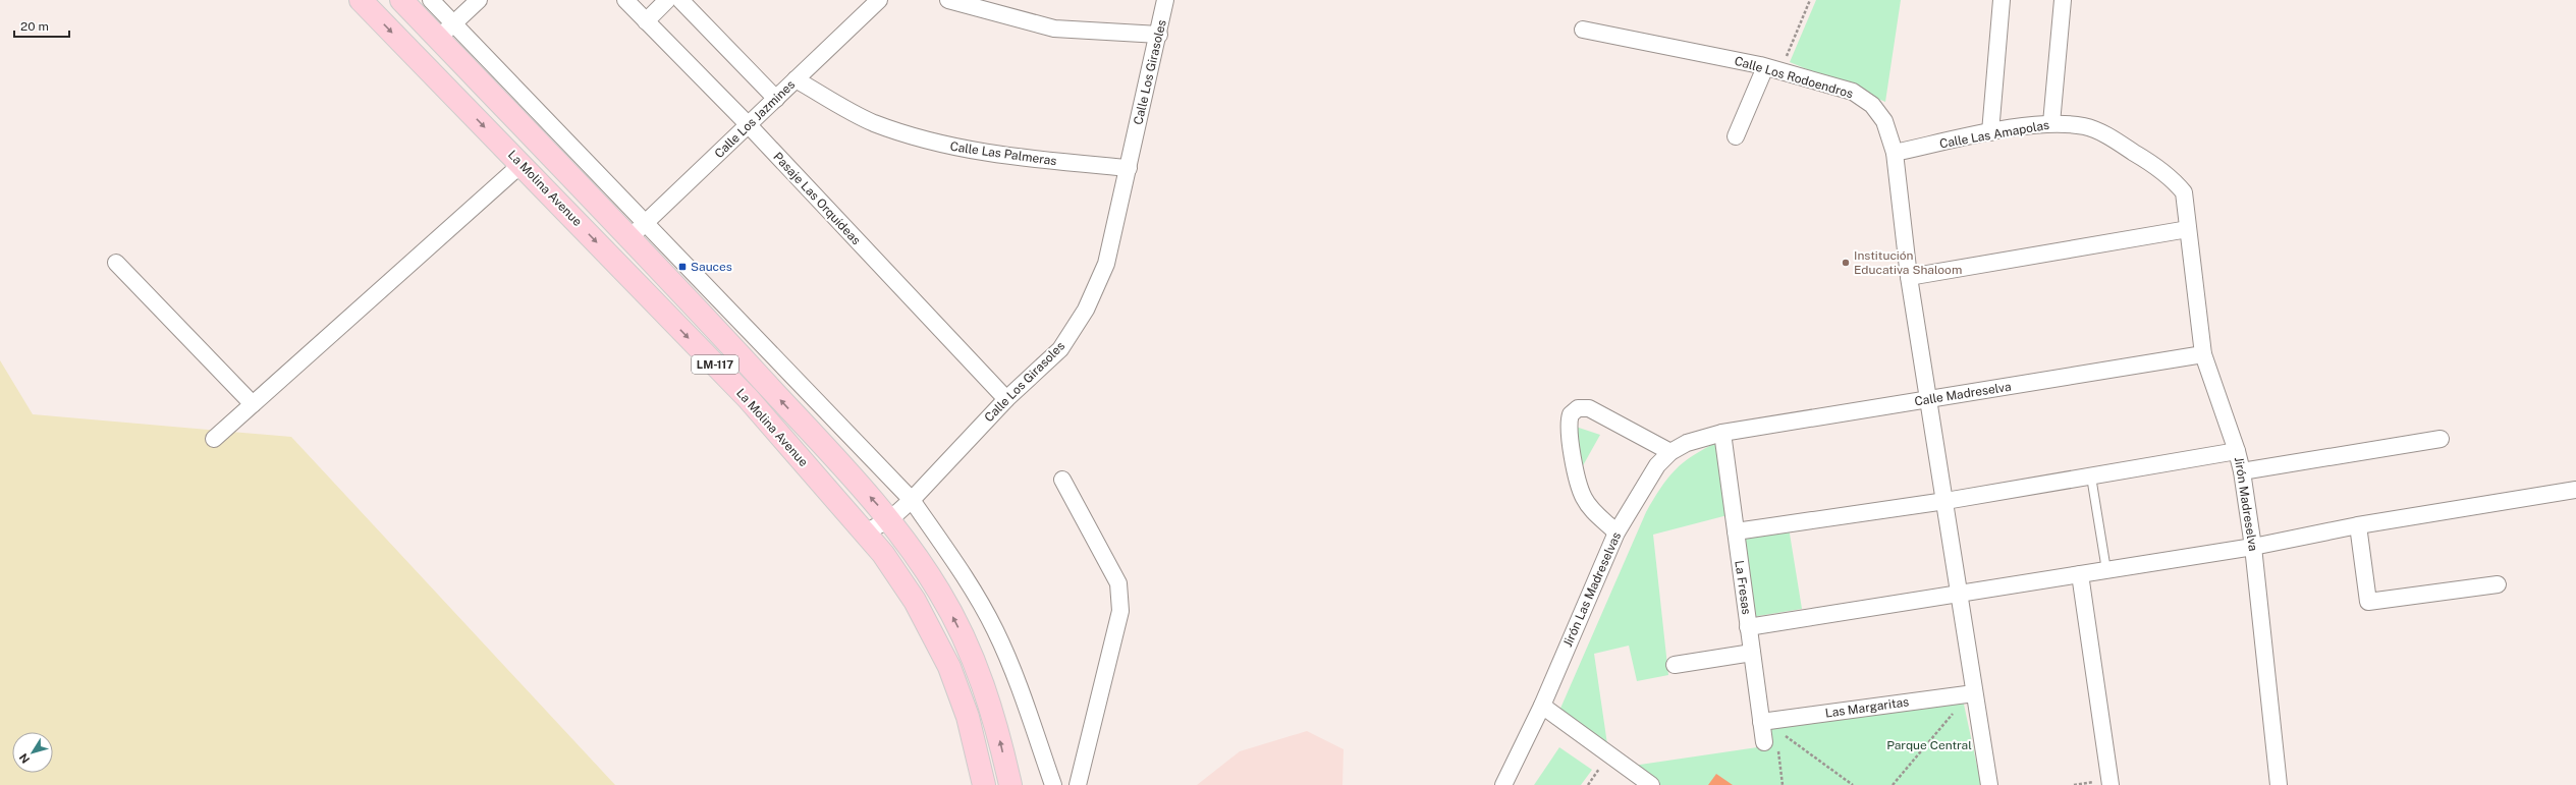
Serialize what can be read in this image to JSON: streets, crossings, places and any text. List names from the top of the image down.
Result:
{
  "streets": {
    "main road": ["La Molina Avenue", "LM-117"],
    "street": [
      "Calle Los Girasoles",
      "Calle Los Rodoendros",
      "Calle Los Jazmines",
      "Calle Las Amapolas",
      "Calle Las Palmeras",
      "Pasaje Las Orquídeas",
      "Calle Madreselva",
      "Jirón Madreselva",
      "La Fresas",
      "Jirón Las Madreselvas",
      "Las Margaritas"
    ]
  },
  "crossings": [
    ["Calle Los Girasoles", "Calle Las Palmeras"],
    ["Calle Los Girasoles", "La Molina Avenue"],
    ["Calle Los Girasoles", "Pasaje Las Orquídeas"],
    ["Calle Los Rodoendros", "Calle Las Amapolas"],
    ["Calle Los Rodoendros", "Calle Madreselva"],
    ["Calle Los Rodoendros", "Las Margaritas"],
    ["Calle Los Jazmines", "Calle Las Palmeras"],
    ["Calle Los Jazmines", "La Molina Avenue"],
    ["Calle Los Jazmines", "Pasaje Las Orquídeas"],
    ["Calle Las Amapolas", "Jirón Madreselva"],
    ["Calle Madreselva", "Jirón Madreselva"],
    ["Calle Madreselva", "La Fresas"],
    ["Calle Madreselva", "Jirón Las Madreselvas"],
    ["La Fresas", "Jirón Las Madreselvas"],
    ["La Fresas", "Las Margaritas"]
  ],
  "parks": ["Parque Central"],
  "places": {
    "other": ["Institución Educativa Shaloom"],
    "transit": ["Sauces"]
  },
  "scale_bar": "20 m",
  "north": "bottom left"
}
